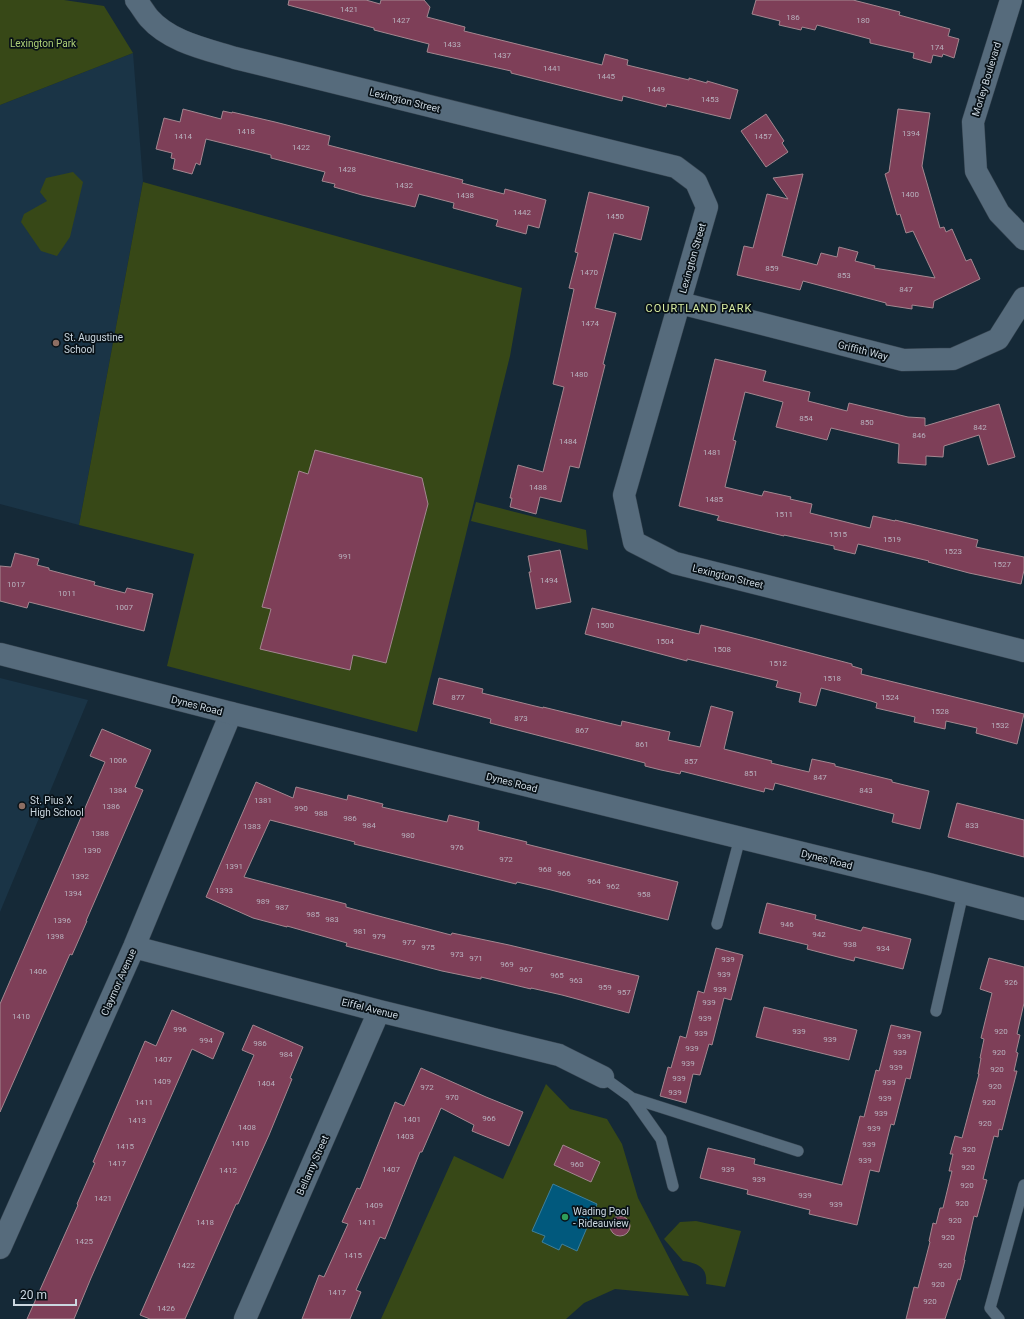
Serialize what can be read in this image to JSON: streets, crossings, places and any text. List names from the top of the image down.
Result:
{
  "streets": {
    "street": [
      "Morley Boulevard",
      "Lexington Street",
      "Griffith Way",
      "Dynes Road",
      "Claymor Avenue",
      "Eiffel Avenue",
      "Bellamy Street"
    ]
  },
  "crossings": [
    ["Lexington Street", "Griffith Way"],
    ["Dynes Road", "Claymor Avenue"],
    ["Claymor Avenue", "Eiffel Avenue"],
    ["Eiffel Avenue", "Bellamy Street"]
  ],
  "districts": ["COURTLAND PARK"],
  "parks": ["Lexington Park"],
  "places": ["St. Augustine School", "St. Pius X High School", "Wading Pool - Rideauview"],
  "house_numbers": [
    "1421",
    "186",
    "1427",
    "180",
    "1433",
    "174",
    "1437",
    "1441",
    "1445",
    "1449",
    "1453",
    "1418",
    "1394",
    "1414",
    "1457",
    "1422",
    "1428",
    "1432",
    "1400",
    "1438",
    "1442",
    "1450",
    "859",
    "1470",
    "853",
    "847",
    "1474",
    "1480",
    "854",
    "850",
    "842",
    "846",
    "1484",
    "1481",
    "1488",
    "1485",
    "1511",
    "1515",
    "1519",
    "1523",
    "991",
    "1527",
    "1494",
    "1017",
    "1011",
    "1007",
    "1500",
    "1504",
    "1508",
    "1512",
    "1518",
    "877",
    "1524",
    "1528",
    "873",
    "1532",
    "867",
    "861",
    "1006",
    "857",
    "851",
    "847",
    "1384",
    "843",
    "1381",
    "1386",
    "990",
    "988",
    "986",
    "984",
    "833",
    "1383",
    "1388",
    "980",
    "976",
    "1390",
    "972",
    "1391",
    "968",
    "966",
    "1392",
    "964",
    "962",
    "1393",
    "1394",
    "958",
    "989",
    "987",
    "985",
    "983",
    "1396",
    "946",
    "981",
    "942",
    "1398",
    "979",
    "977",
    "938",
    "975",
    "934",
    "973",
    "971",
    "939",
    "969",
    "967",
    "1406",
    "939",
    "965",
    "963",
    "926",
    "959",
    "939",
    "957",
    "939",
    "1410",
    "939",
    "996",
    "939",
    "920",
    "939",
    "939",
    "939",
    "994",
    "986",
    "939",
    "939",
    "920",
    "984",
    "1407",
    "939",
    "939",
    "920",
    "939",
    "1409",
    "939",
    "1404",
    "920",
    "972",
    "939",
    "970",
    "939",
    "1411",
    "920",
    "939",
    "966",
    "1401",
    "1413",
    "920",
    "1408",
    "939",
    "1403",
    "1410",
    "939",
    "1415",
    "920",
    "939",
    "1417",
    "960",
    "920",
    "1407",
    "939",
    "1412",
    "939",
    "920",
    "939",
    "1421",
    "920",
    "939",
    "1409",
    "920",
    "1418",
    "1411",
    "920",
    "1425",
    "1415",
    "1422",
    "920",
    "920",
    "1417",
    "920",
    "1426"
  ],
  "scale_bar": "20 m"
}
